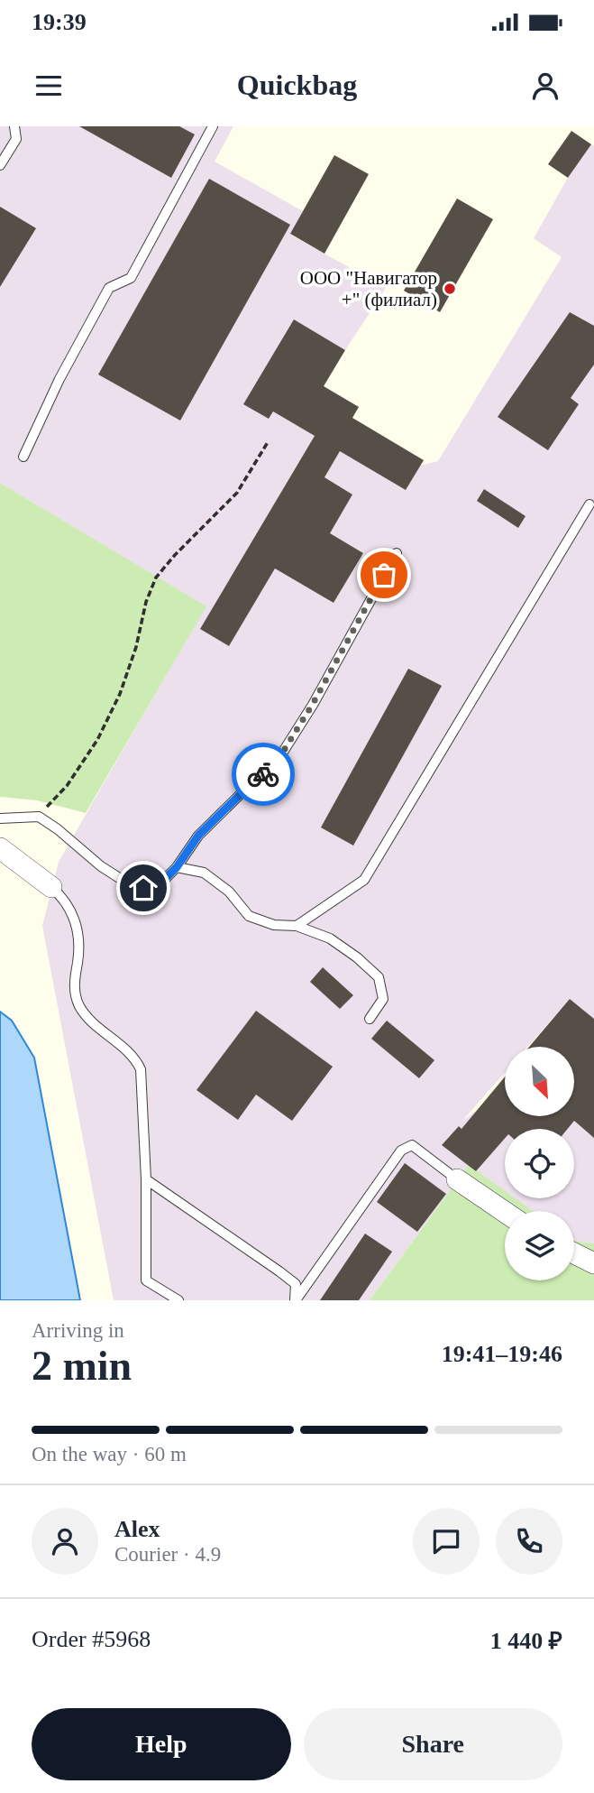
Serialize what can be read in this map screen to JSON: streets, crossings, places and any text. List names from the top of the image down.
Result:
{
  "places": ["ООО \"Навигатор +\" (филиал)"],
  "north": "bottom right",
  "page": {
    "status": "19:39",
    "header": "Quickbag",
    "heading": ["2 min", "Arriving in", "19:41–19:46"],
    "panel": [
      "Alex",
      "Courier · 4.9",
      "Order #5968",
      "1 440 ₽"
    ],
    "bar": "On the way · 60 m",
    "buttons": ["Help", "Share"]
  }
}
